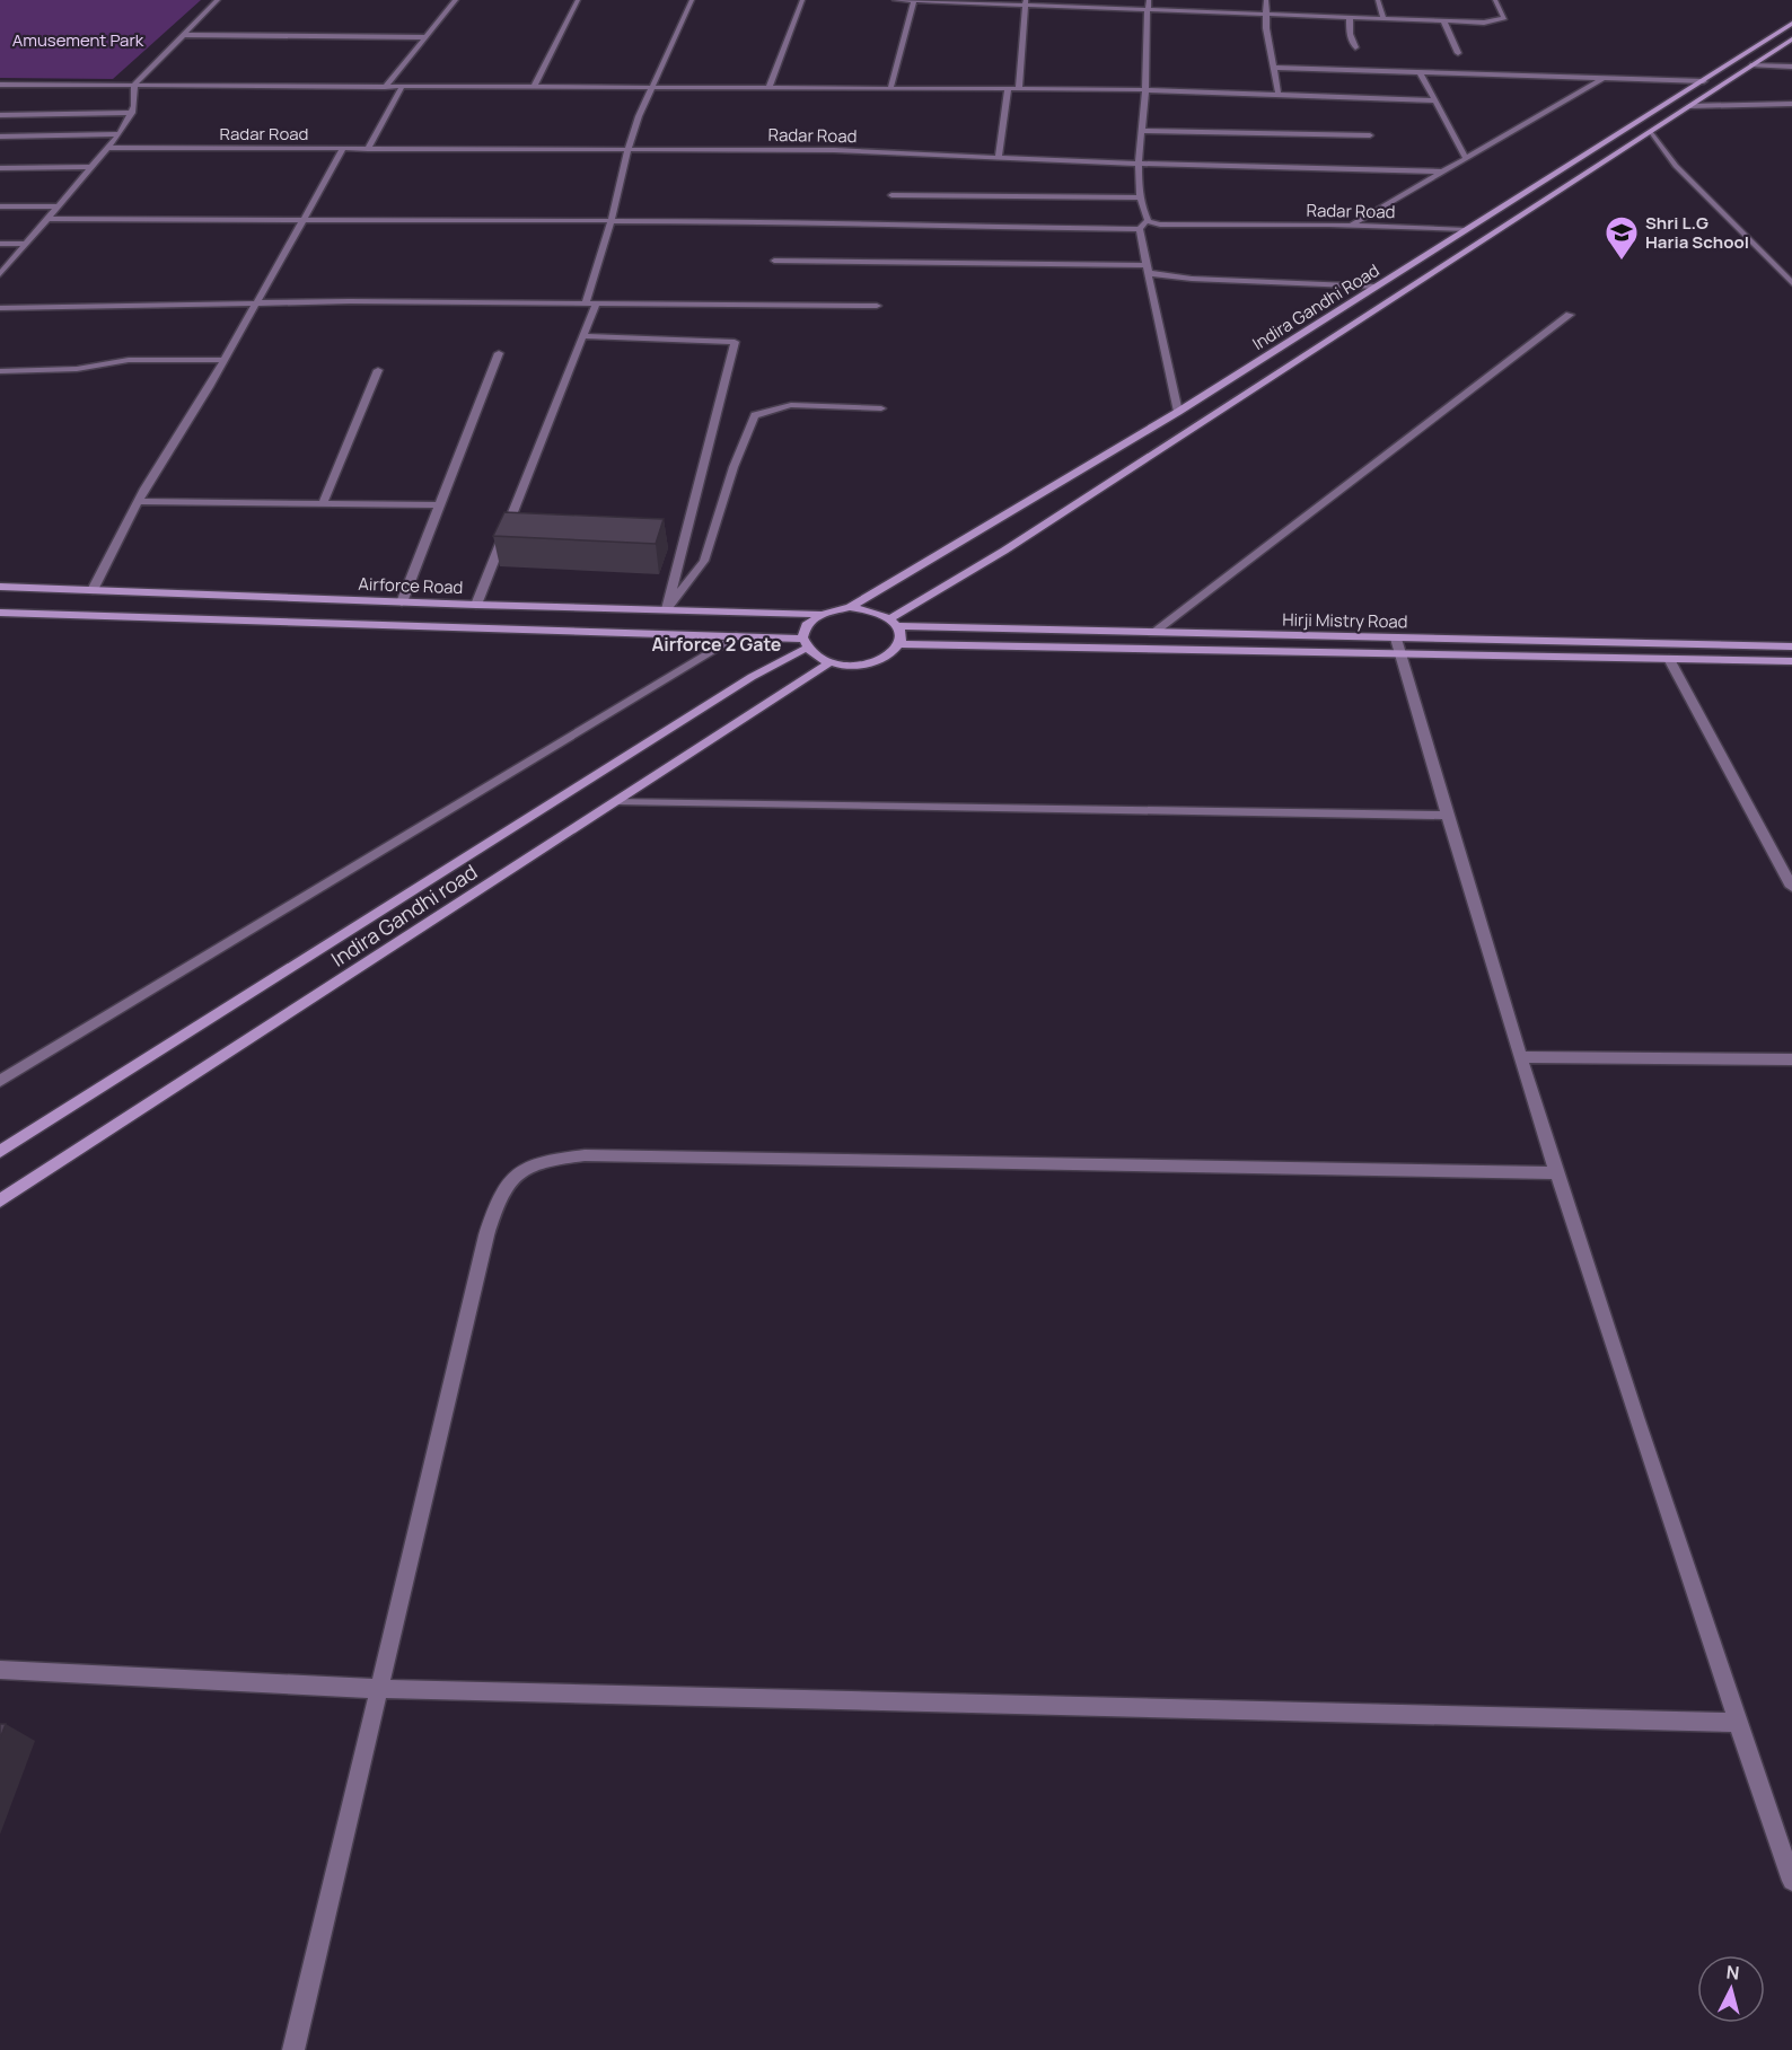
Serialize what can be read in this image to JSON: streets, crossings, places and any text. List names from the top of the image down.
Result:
{
  "streets": {
    "main road": [
      "Indira Gandhi Road",
      "Airforce Road",
      "Hirji Mistry Road",
      "Indira Gandhi road"
    ],
    "street": ["Radar Road"]
  },
  "crossings": [
    ["Radar Road", "Indira Gandhi Road"],
    ["Indira Gandhi Road", "Airforce Road"],
    ["Indira Gandhi Road", "Hirji Mistry Road"],
    ["Indira Gandhi Road", "Indira Gandhi road"],
    ["Airforce Road", "Hirji Mistry Road"],
    ["Airforce Road", "Indira Gandhi road"],
    ["Hirji Mistry Road", "Indira Gandhi road"]
  ],
  "districts": ["Airforce 2 Gate"],
  "parks": ["Amusement Park"],
  "places": {
    "school or university": ["Shri L.G Haria School"]
  },
  "north": "top"
}
